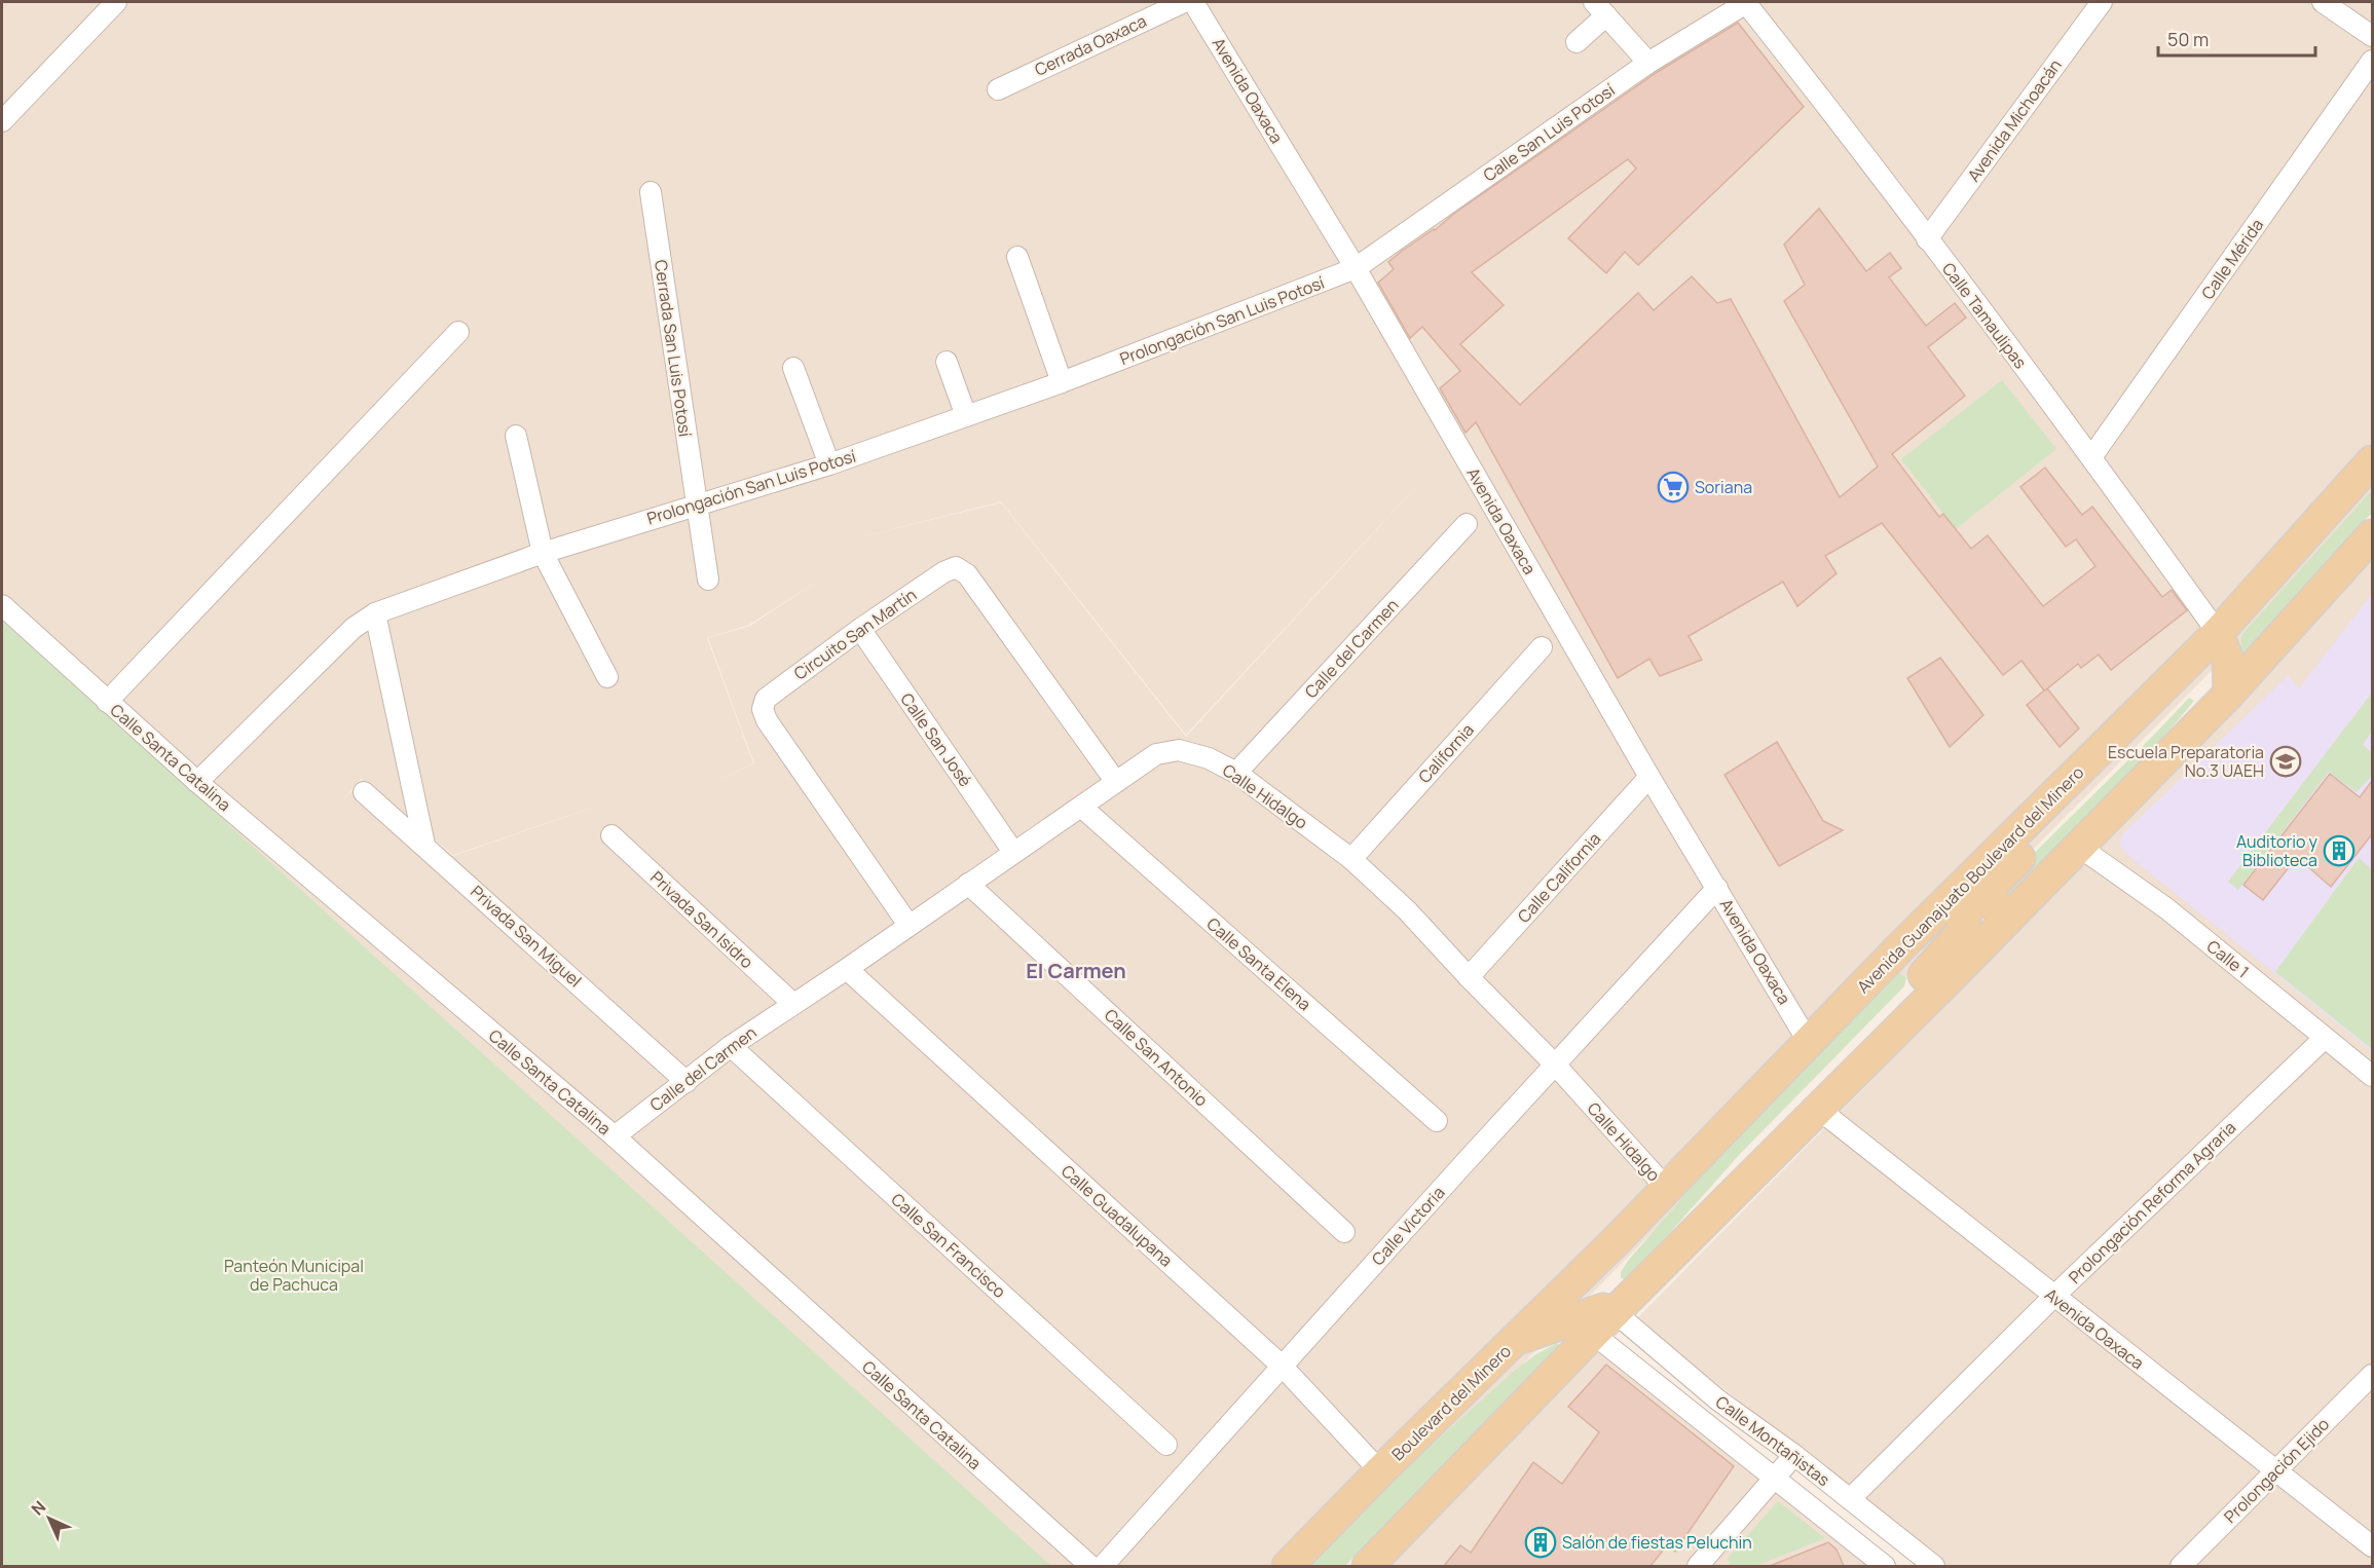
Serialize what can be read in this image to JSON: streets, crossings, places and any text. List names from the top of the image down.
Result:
{
  "streets": {
    "main road": ["Avenida Guanajuato Boulevard del Minero", "Boulevard del Minero"],
    "street": [
      "Cerrada Oaxaca",
      "Avenida Oaxaca",
      "Avenida Michoacán",
      "Calle San Luis Potosí",
      "Calle Mérida",
      "Calle Tamaulipas",
      "Prolongación San Luis Potosí",
      "Cerrada San Luis Potosí",
      "Circuito San Martín",
      "Calle del Carmen",
      "Calle San José",
      "California",
      "Calle Santa Catalina",
      "Calle Hidalgo",
      "Calle California",
      "Privada San Isidro",
      "Privada San Miguel",
      "Calle 1",
      "Calle Santa Elena",
      "Calle San Antonio",
      "Prolongación Reforma Agraria",
      "Calle Guadalupana",
      "Calle Victoria",
      "Calle San Francisco",
      "Calle Montañistas",
      "Prolongación Ejido"
    ]
  },
  "crossings": [
    ["Avenida Oaxaca", "Calle San Luis Potosí"],
    ["Avenida Oaxaca", "Prolongación San Luis Potosí"],
    ["Avenida Oaxaca", "Calle California"],
    ["Avenida Oaxaca", "Avenida Guanajuato Boulevard del Minero"],
    ["Avenida Oaxaca", "Prolongación Reforma Agraria"],
    ["Avenida Oaxaca", "Calle Victoria"],
    ["Avenida Oaxaca", "Prolongación Ejido"],
    ["Avenida Michoacán", "Calle Tamaulipas"],
    ["Calle San Luis Potosí", "Calle Tamaulipas"],
    ["Calle San Luis Potosí", "Prolongación San Luis Potosí"],
    ["Calle Mérida", "Calle Tamaulipas"],
    ["Calle Tamaulipas", "Avenida Guanajuato Boulevard del Minero"],
    ["Prolongación San Luis Potosí", "Cerrada San Luis Potosí"],
    ["Prolongación San Luis Potosí", "Calle Santa Catalina"],
    ["Circuito San Martín", "Calle San José"],
    ["Circuito San Martín", "Calle Hidalgo"],
    ["Calle del Carmen", "Calle Santa Catalina"],
    ["Calle del Carmen", "Calle Hidalgo"],
    ["Calle del Carmen", "Privada San Isidro"],
    ["Calle del Carmen", "Privada San Miguel"],
    ["Calle del Carmen", "Calle San Francisco"],
    ["Calle San José", "Calle Hidalgo"],
    ["California", "Calle Hidalgo"],
    ["Calle Hidalgo", "Calle California"],
    ["Calle Hidalgo", "Avenida Guanajuato Boulevard del Minero"],
    ["Calle Hidalgo", "Privada San Isidro"],
    ["Calle Hidalgo", "Calle Santa Elena"],
    ["Calle Hidalgo", "Calle San Antonio"],
    ["Calle Hidalgo", "Calle Guadalupana"],
    ["Calle Hidalgo", "Calle Victoria"],
    ["Avenida Guanajuato Boulevard del Minero", "Boulevard del Minero"],
    ["Calle 1", "Prolongación Reforma Agraria"],
    ["Prolongación Reforma Agraria", "Calle Montañistas"],
    ["Calle Guadalupana", "Calle Victoria"],
    ["Calle Guadalupana", "Boulevard del Minero"]
  ],
  "districts": ["El Carmen"],
  "parks": ["Panteón Municipal de Pachuca"],
  "places": {
    "supermarket": ["Soriana"],
    "school or university": ["Escuela Preparatoria No.3 UAEH"],
    "building": ["Auditorio y Biblioteca", "Salón de fiestas Peluchin"]
  },
  "scale_bar": "50 m",
  "north": "top left"
}
